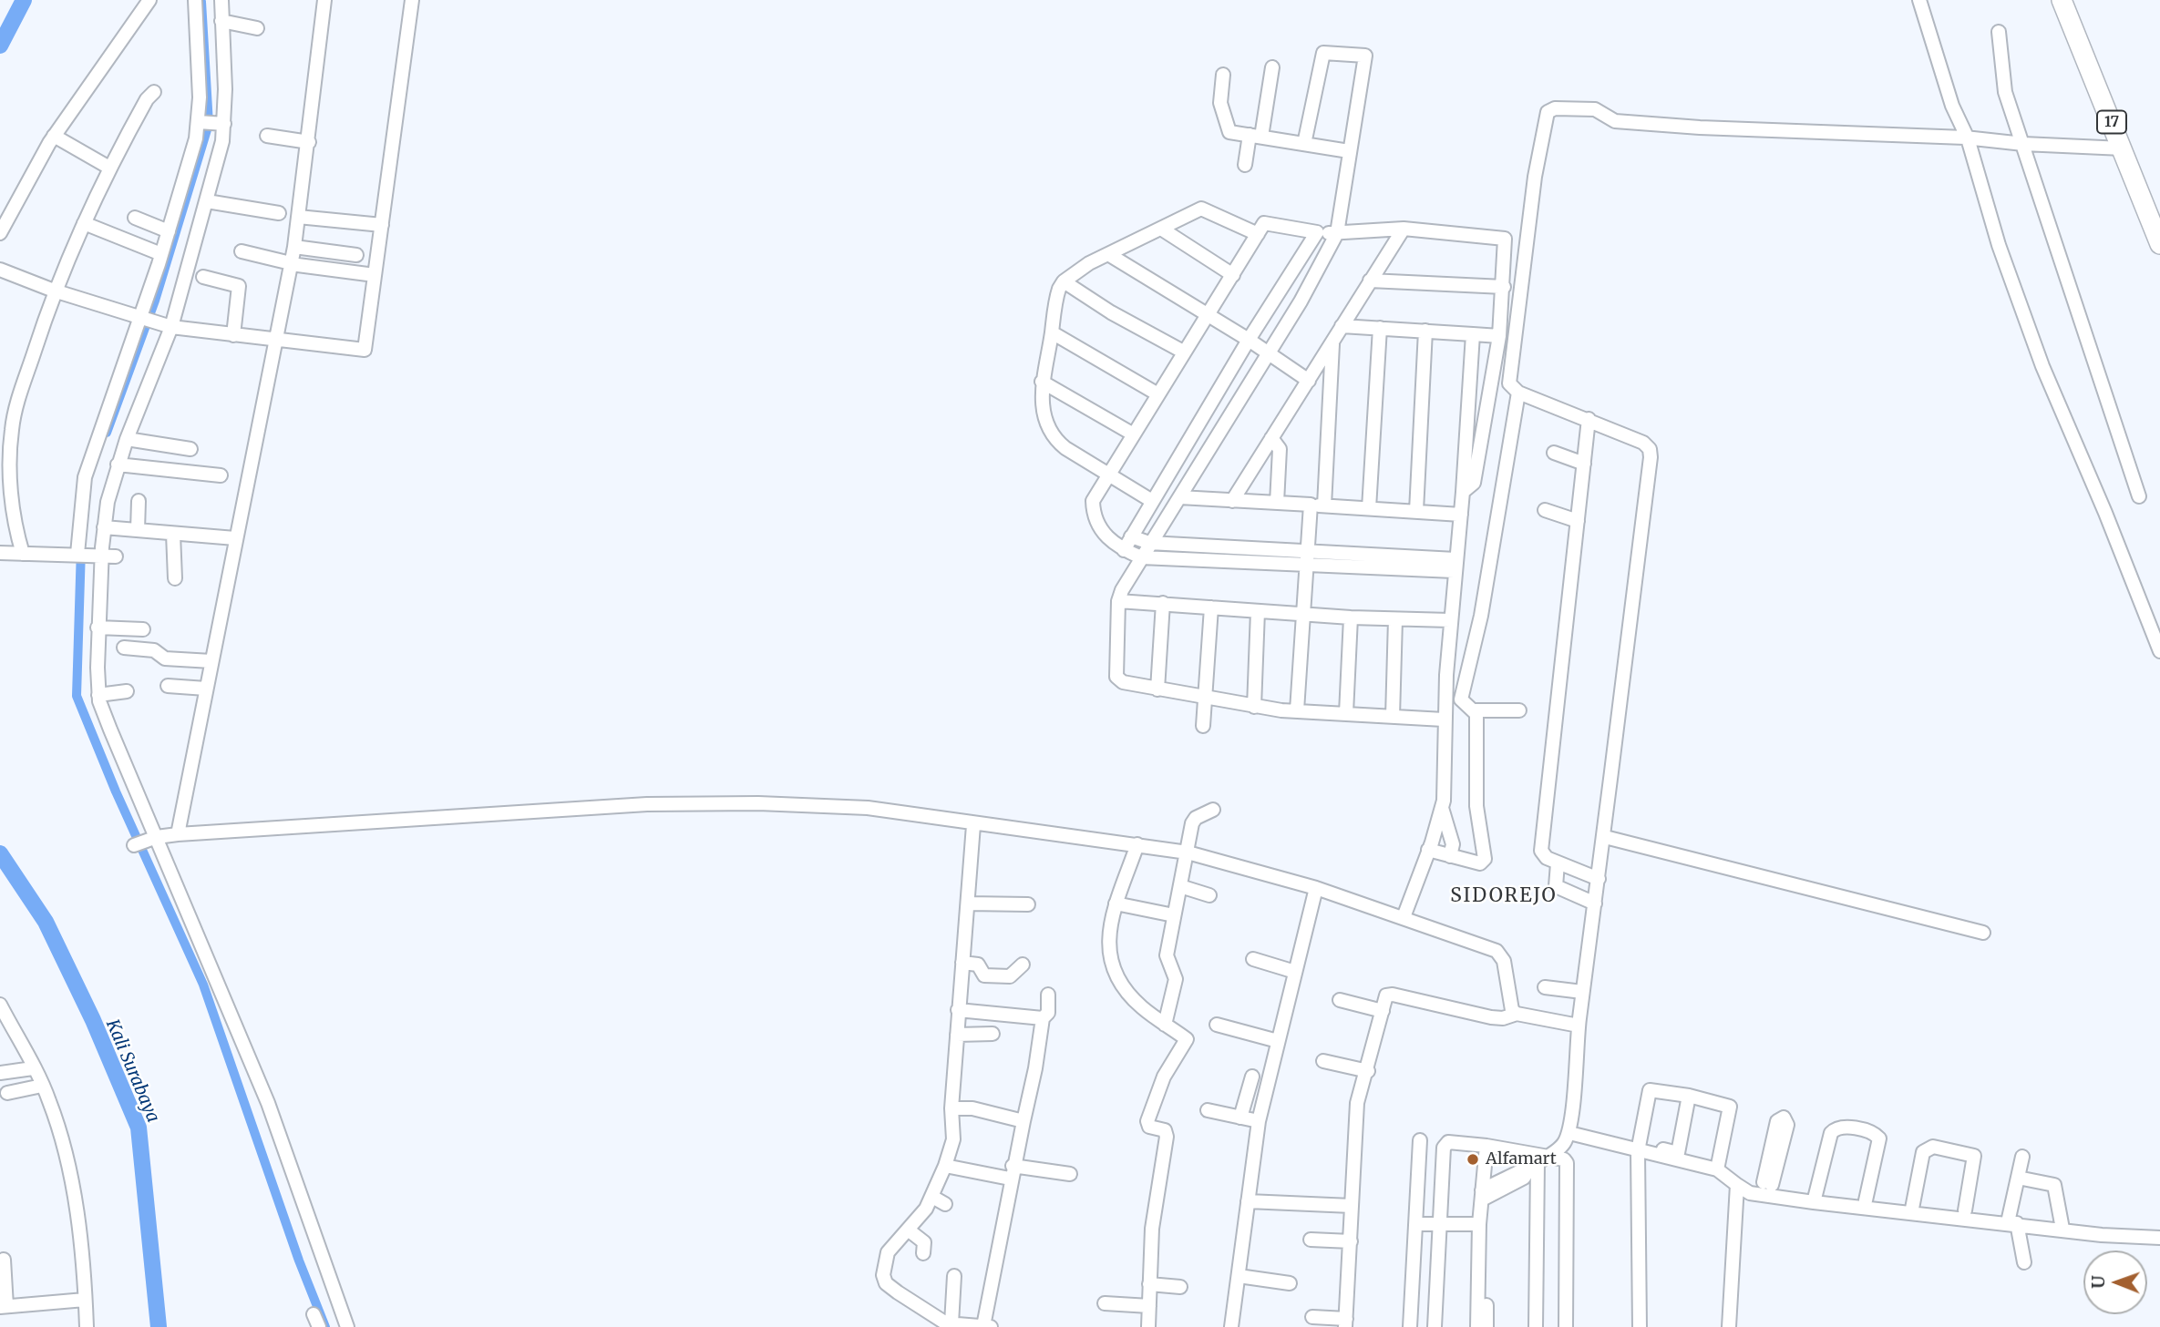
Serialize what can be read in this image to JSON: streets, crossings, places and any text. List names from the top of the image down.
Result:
{
  "streets": {
    "highway": ["17"]
  },
  "districts": ["SIDOREJO"],
  "water": ["Kali Surabaya"],
  "places": ["Alfamart"],
  "north": "left"
}
